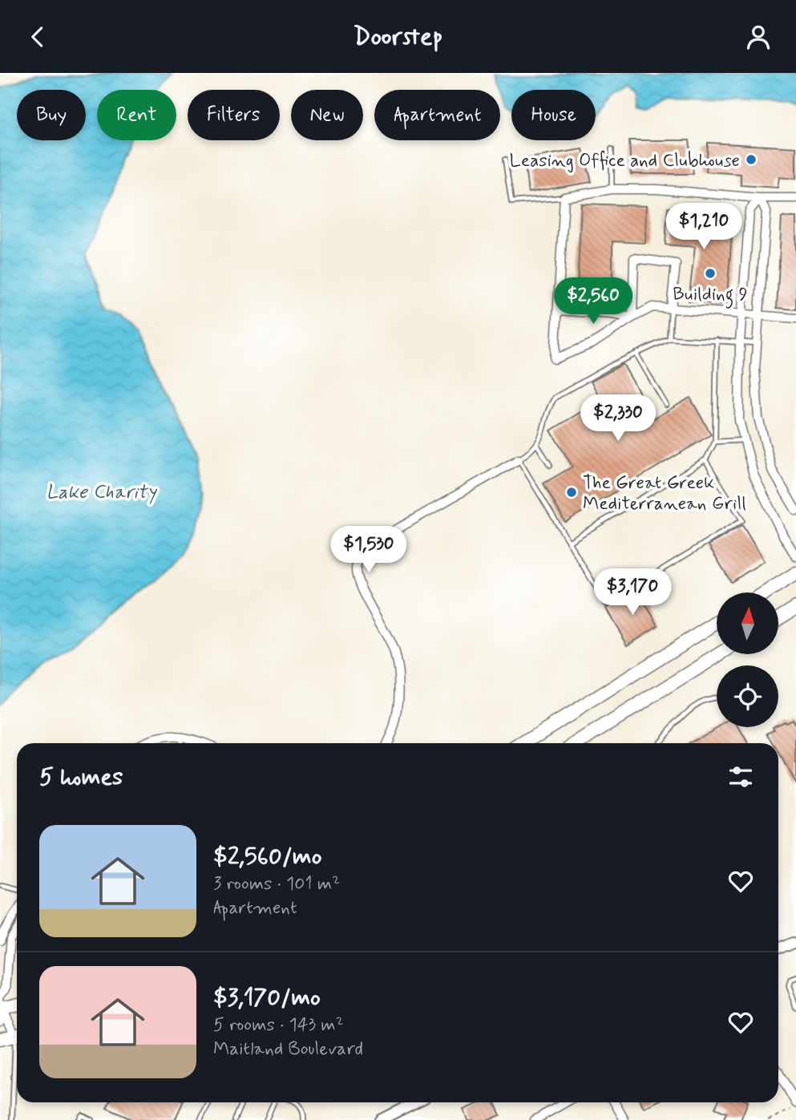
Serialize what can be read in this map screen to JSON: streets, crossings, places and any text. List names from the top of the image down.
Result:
{
  "water": ["Lake Charity"],
  "places": ["Leasing Office and Clubhouse", "Building 9", "The Great Greek Mediterranean Grill"],
  "north": "top",
  "page": {
    "header": "Doorstep",
    "chip": [
      "Buy",
      "Rent",
      "Filters",
      "New",
      "Apartment",
      "House"
    ],
    "price": [
      "$1,210",
      "$2,560",
      "$2,330",
      "$1,530",
      "$3,170"
    ],
    "heading": "5 homes",
    "list": [
      {
        "name": "$2,560/mo",
        "note": "3 rooms · 101 m² · Apartment"
      },
      {
        "name": "$3,170/mo",
        "note": "5 rooms · 143 m² · Maitland Boulevard"
      }
    ]
  }
}
